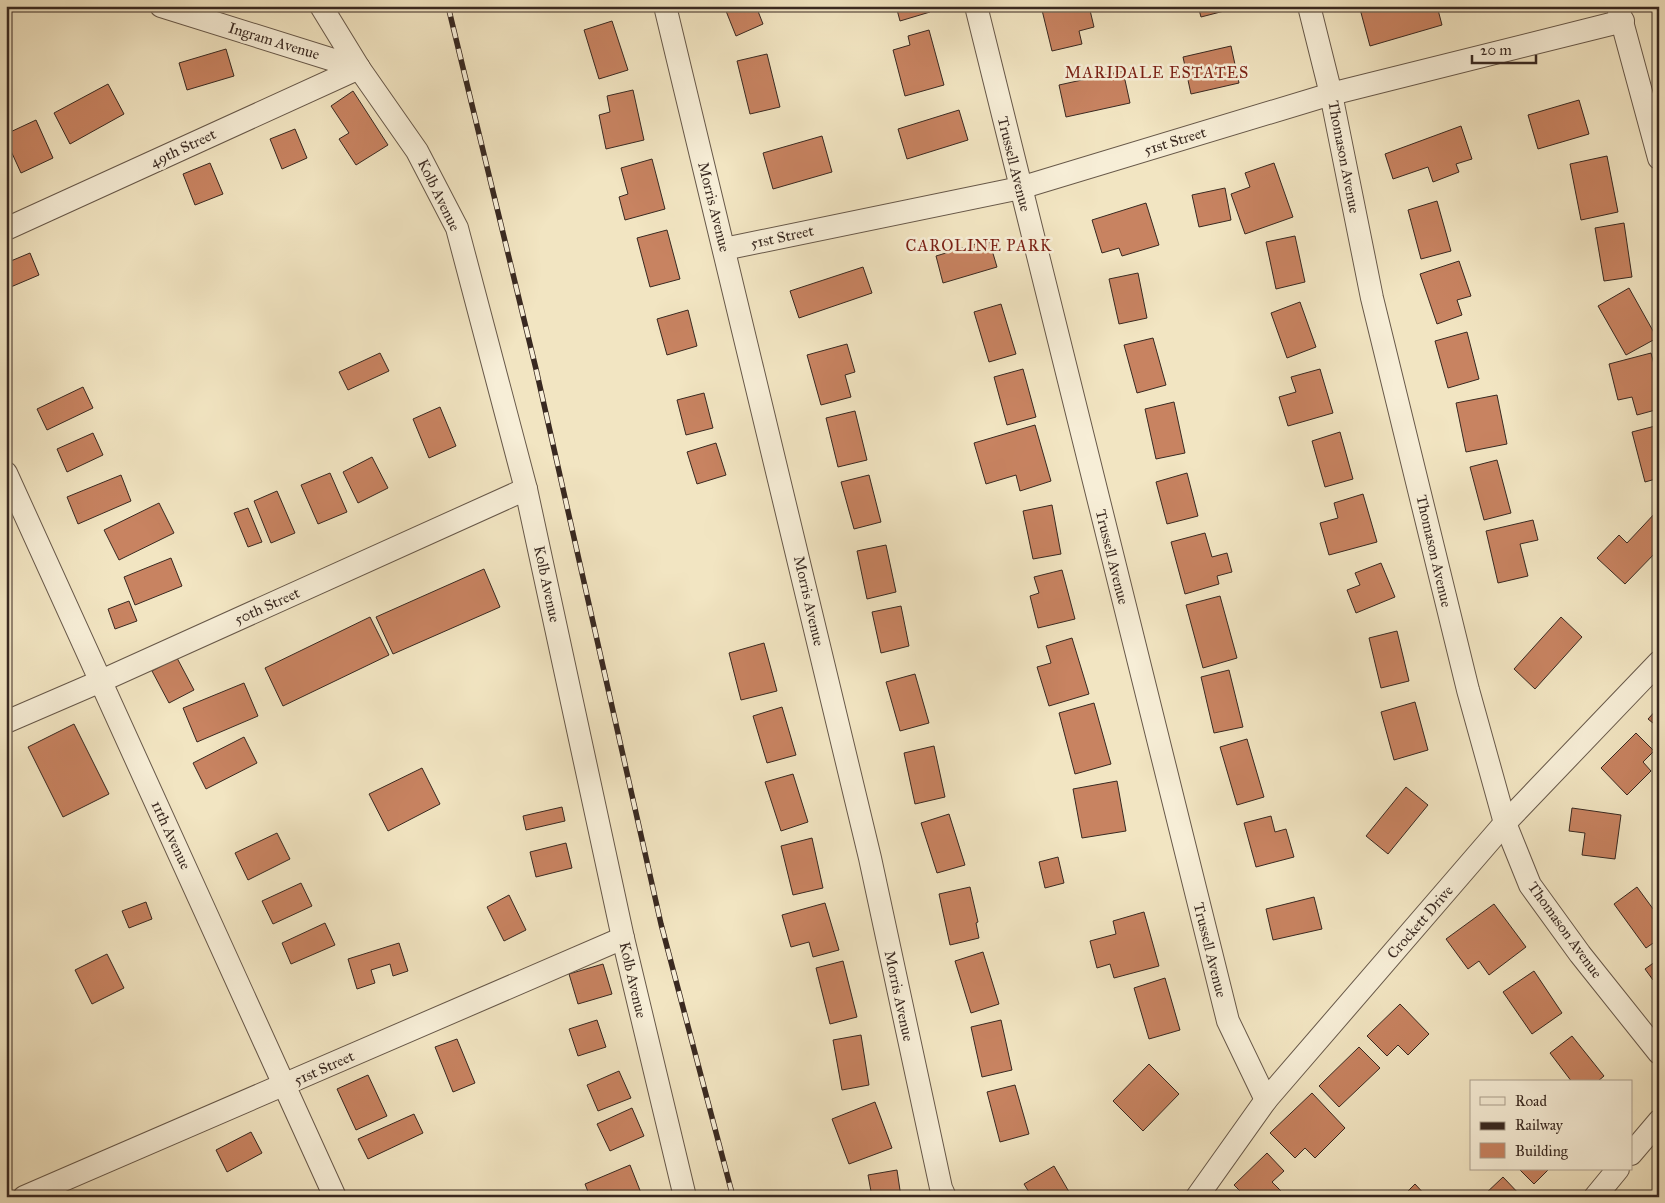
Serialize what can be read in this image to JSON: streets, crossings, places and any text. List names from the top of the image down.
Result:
{
  "streets": {
    "street": [
      "Ingram Avenue",
      "51st Street",
      "49th Street",
      "Thomason Avenue",
      "Trussell Avenue",
      "Kolb Avenue",
      "Morris Avenue",
      "50th Street",
      "11th Avenue",
      "Crockett Drive"
    ]
  },
  "crossings": [
    ["Ingram Avenue", "49th Street"],
    ["Ingram Avenue", "Kolb Avenue"],
    ["51st Street", "Thomason Avenue"],
    ["51st Street", "Trussell Avenue"],
    ["51st Street", "Kolb Avenue"],
    ["51st Street", "Morris Avenue"],
    ["51st Street", "11th Avenue"],
    ["49th Street", "Kolb Avenue"],
    ["Thomason Avenue", "Crockett Drive"],
    ["Trussell Avenue", "Crockett Drive"],
    ["Kolb Avenue", "50th Street"],
    ["50th Street", "11th Avenue"]
  ],
  "districts": ["MARIDALE ESTATES", "CAROLINE PARK"],
  "legend": ["Road", "Railway", "Building"],
  "scale_bar": "20 m"
}
